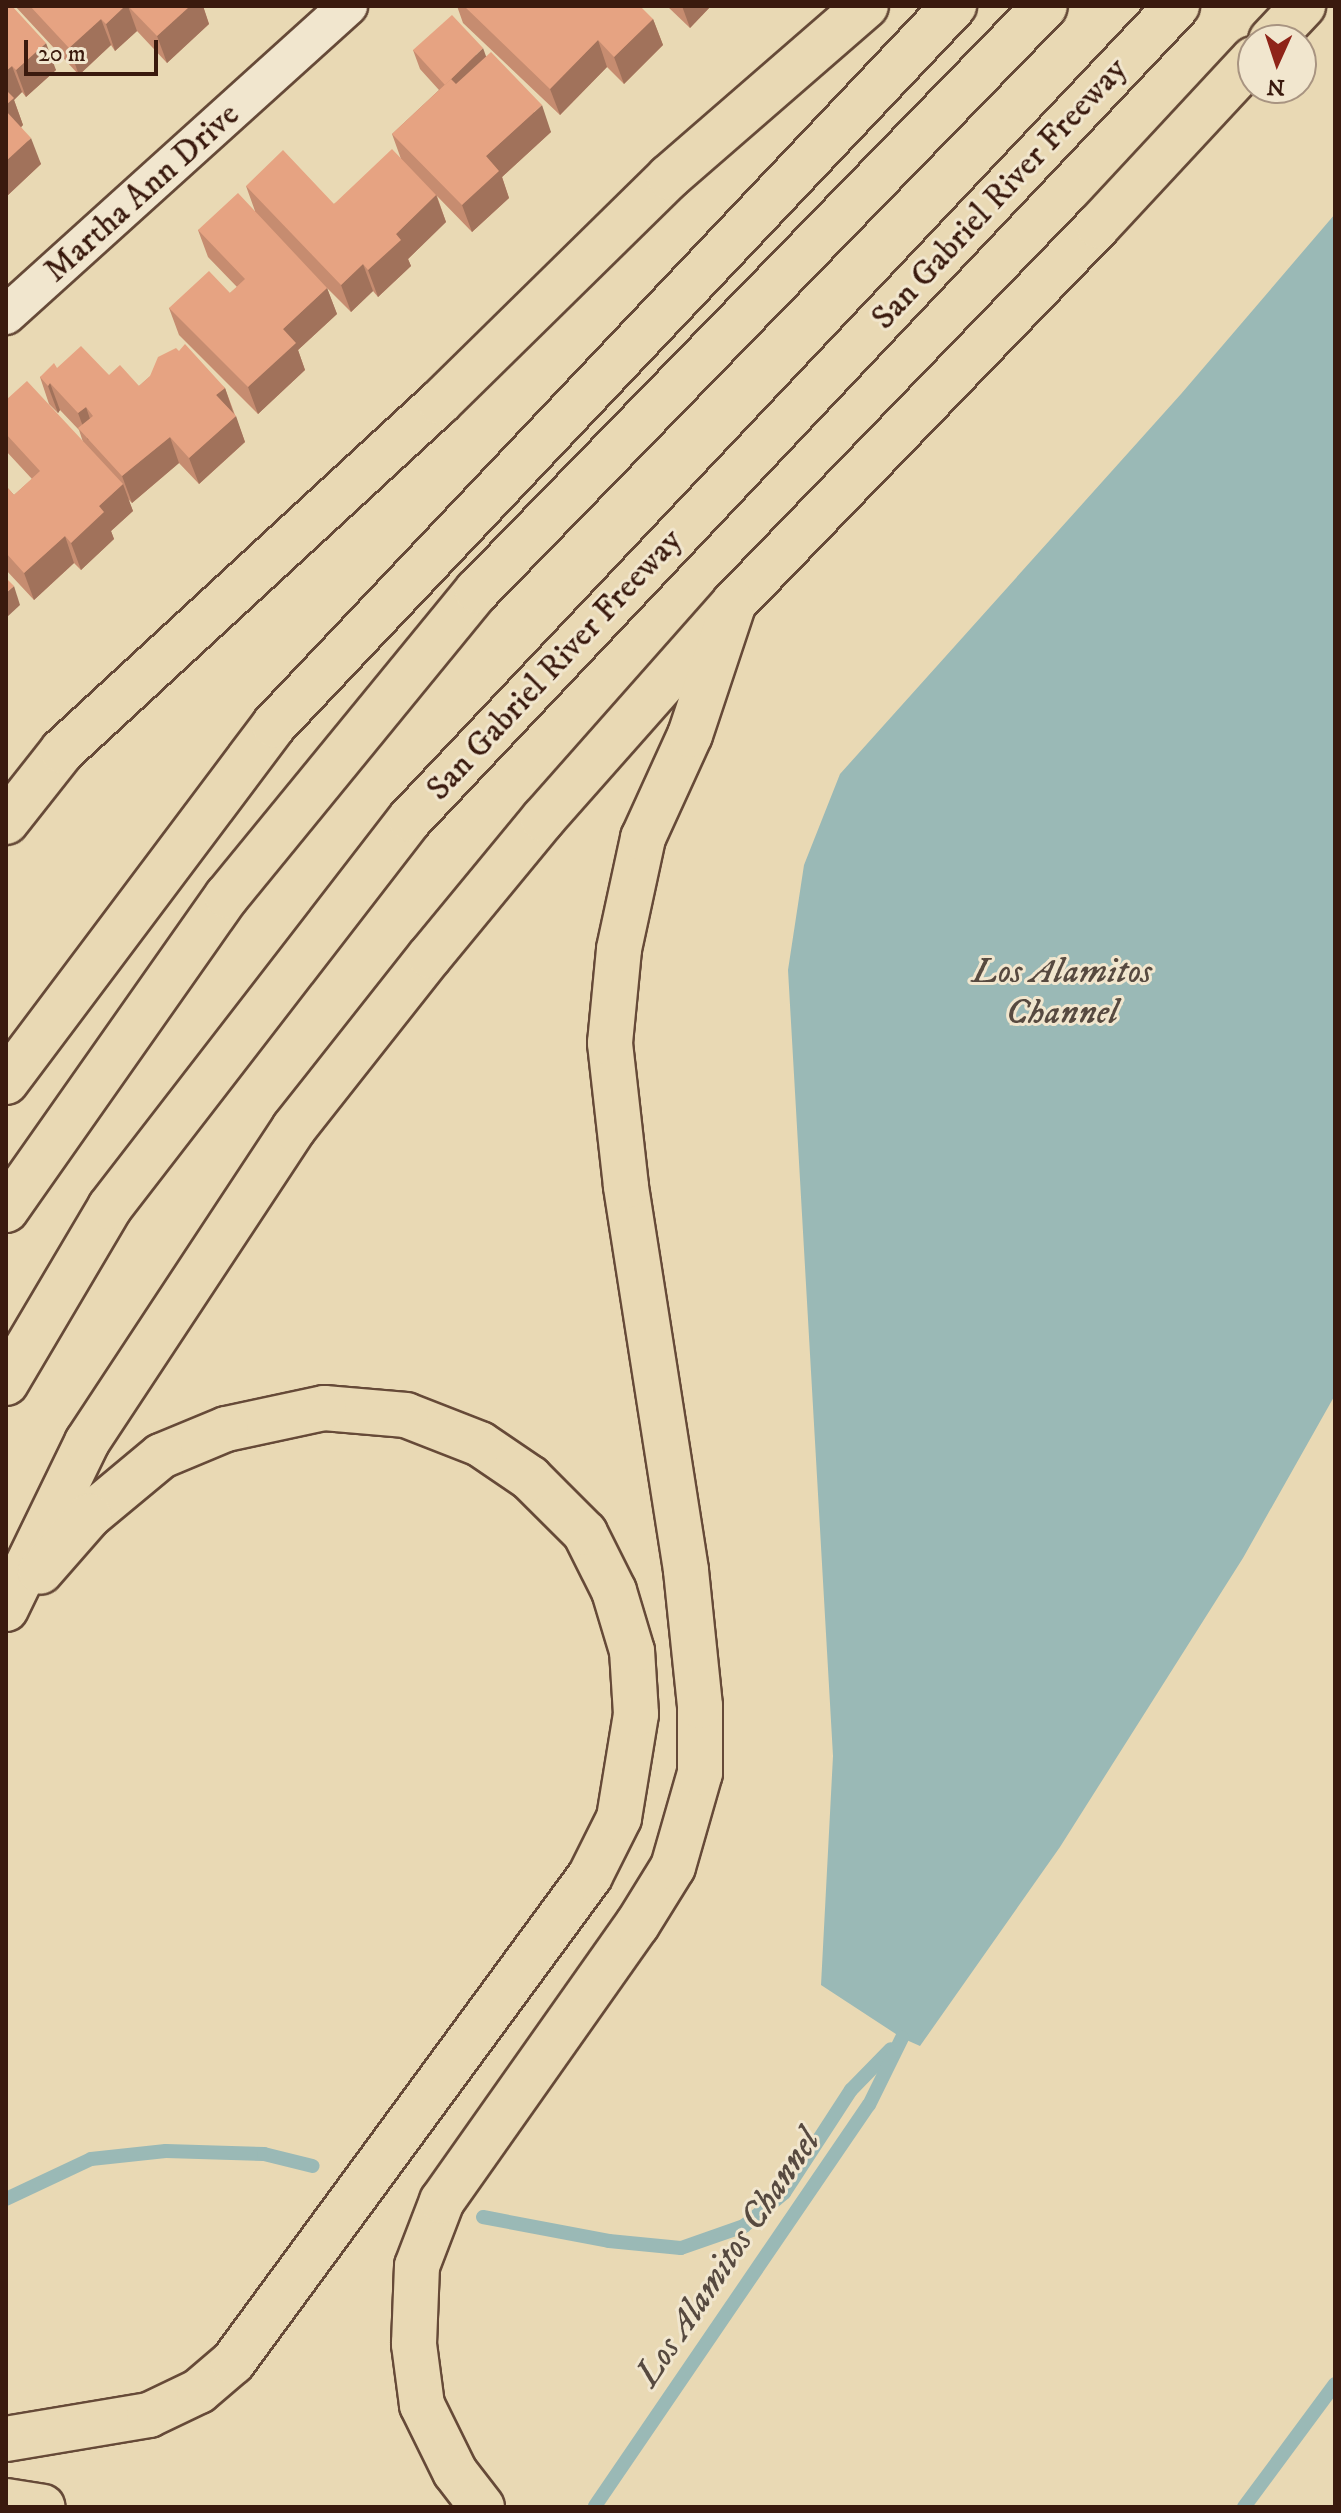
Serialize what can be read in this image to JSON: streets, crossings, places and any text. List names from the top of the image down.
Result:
{
  "streets": {
    "main road": ["San Gabriel River Freeway"],
    "street": ["Martha Ann Drive"]
  },
  "water": ["Los Alamitos Channel"],
  "scale_bar": "20 m",
  "north": "bottom"
}
